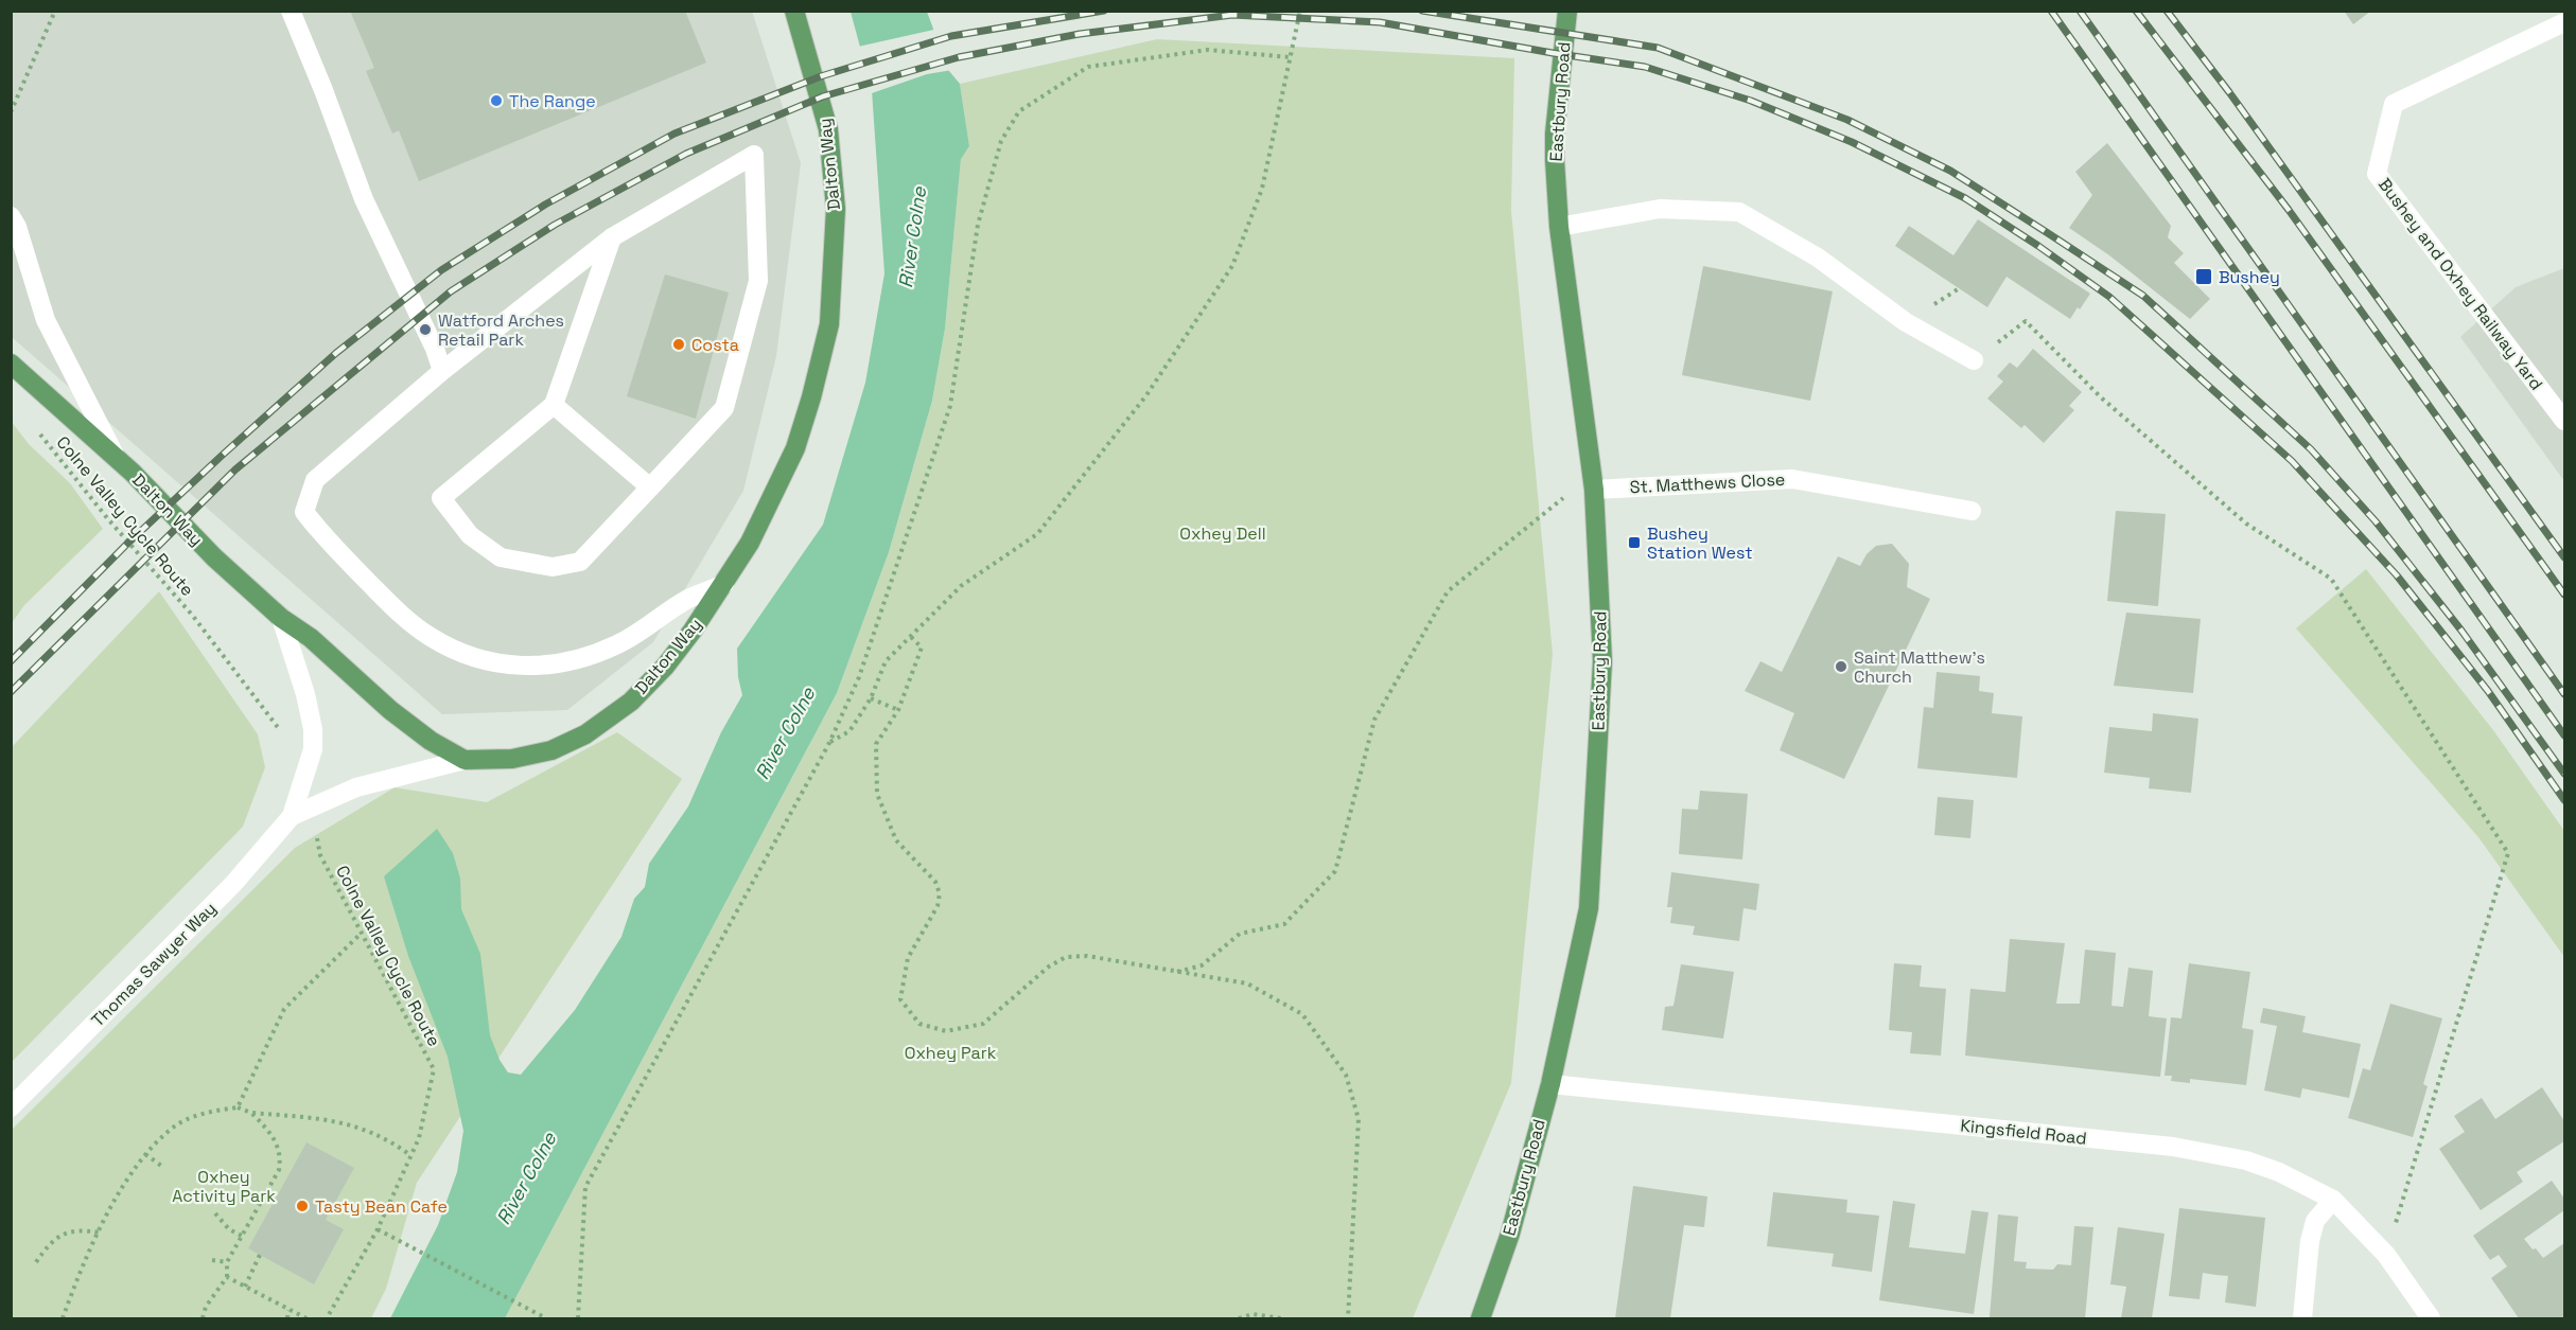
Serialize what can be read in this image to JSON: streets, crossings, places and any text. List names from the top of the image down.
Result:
{
  "streets": {
    "main road": ["Eastbury Road", "Dalton Way"],
    "street": [
      "Bushey and Oxhey Railway Yard",
      "St. Matthews Close",
      "Thomas Sawyer Way",
      "Kingsfield Road"
    ],
    "path": ["Colne Valley Cycle Route"]
  },
  "crossings": [
    ["Eastbury Road", "St. Matthews Close"],
    ["Eastbury Road", "Kingsfield Road"],
    ["Dalton Way", "Thomas Sawyer Way"]
  ],
  "water": ["River Colne"],
  "parks": ["Oxhey Dell", "Oxhey Park", "Oxhey Activity Park"],
  "places": {
    "other": [
      "The Range",
      "Watford Arches Retail Park",
      "Costa",
      "Saint Matthew's Church",
      "Tasty Bean Cafe"
    ],
    "transit": ["Bushey", "Bushey Station West"]
  }
}
